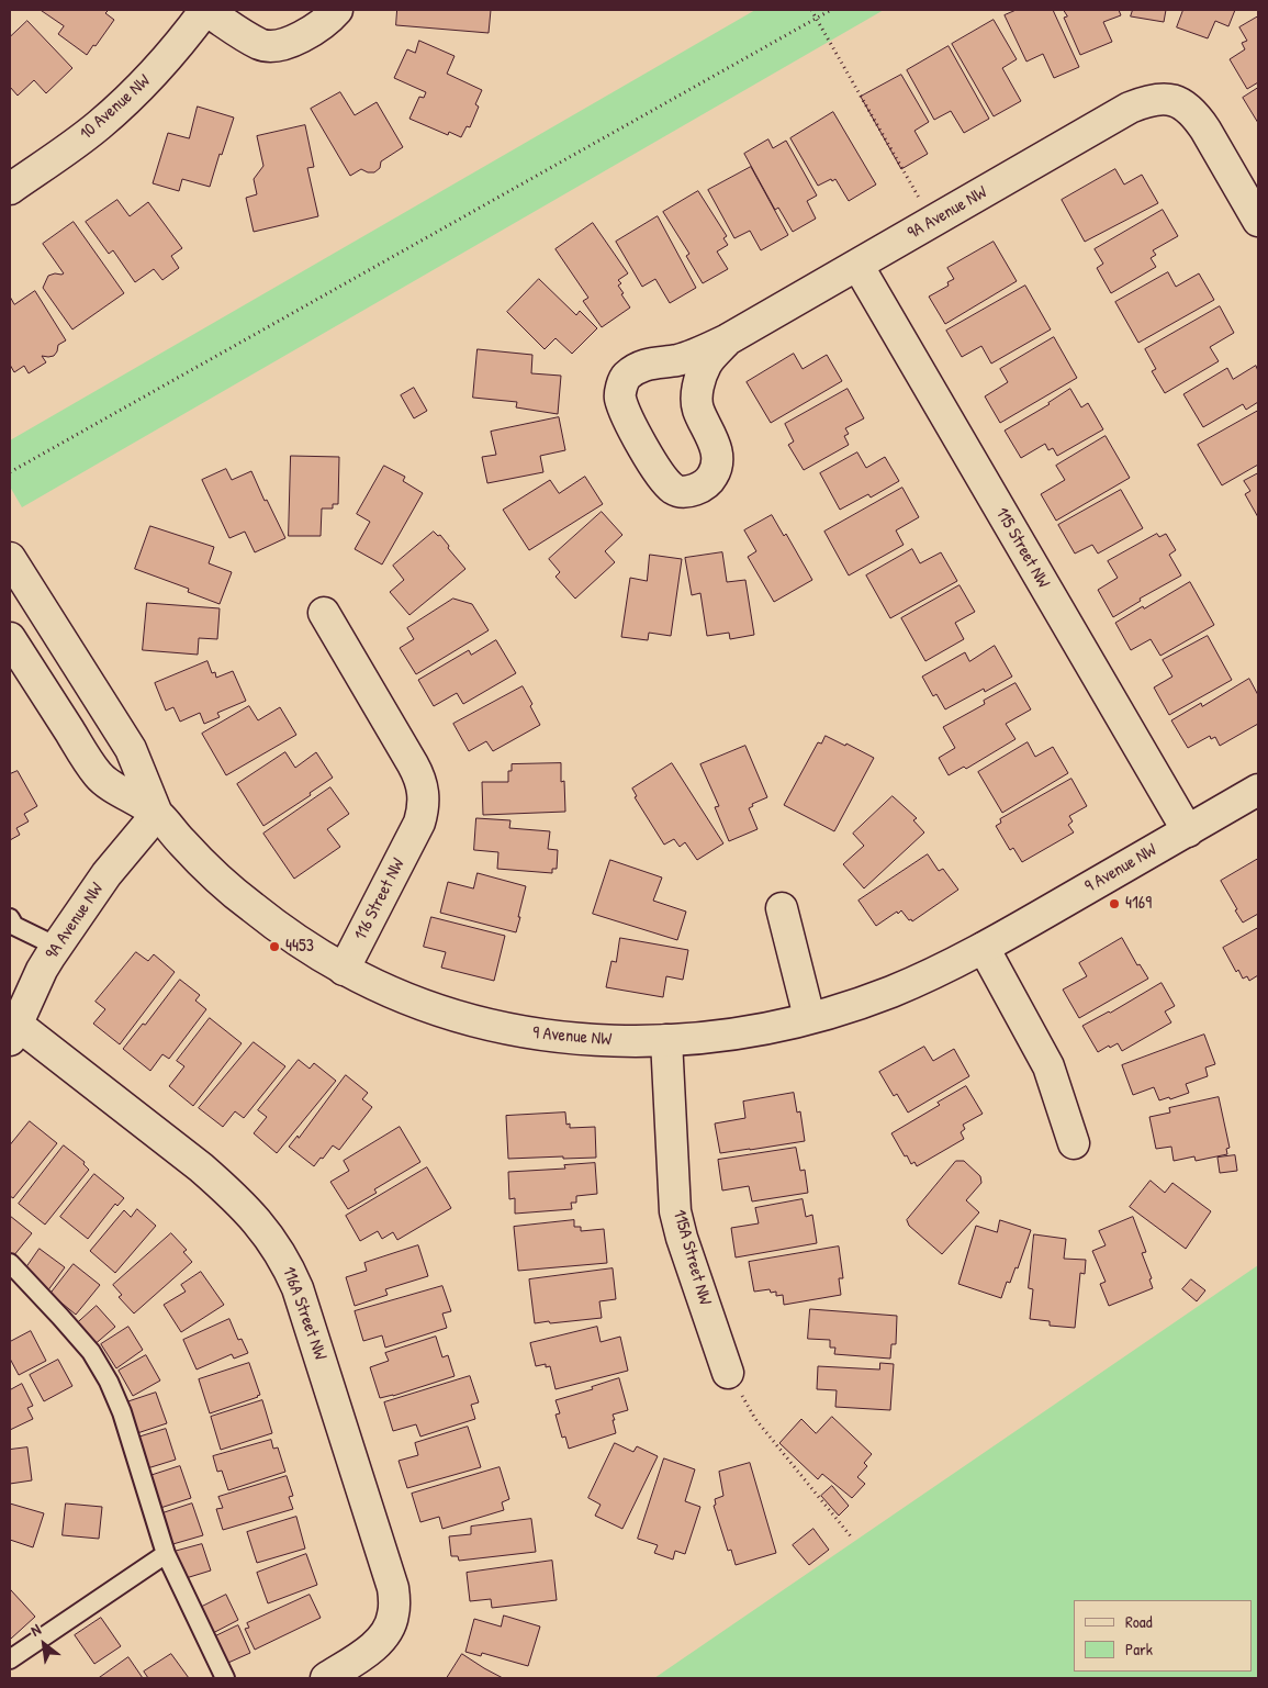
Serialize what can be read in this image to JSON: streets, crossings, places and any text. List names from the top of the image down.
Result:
{
  "streets": {
    "street": [
      "10 Avenue NW",
      "9A Avenue NW",
      "115 Street NW",
      "9 Avenue NW",
      "116 Street NW",
      "115A Street NW",
      "116A Street NW"
    ]
  },
  "crossings": [
    ["9A Avenue NW", "115 Street NW"],
    ["9A Avenue NW", "116A Street NW"],
    ["115 Street NW", "9 Avenue NW"],
    ["9 Avenue NW", "116 Street NW"],
    ["9 Avenue NW", "115A Street NW"]
  ],
  "places": ["4169", "4453"],
  "legend": ["Road", "Park"],
  "north": "top left"
}
